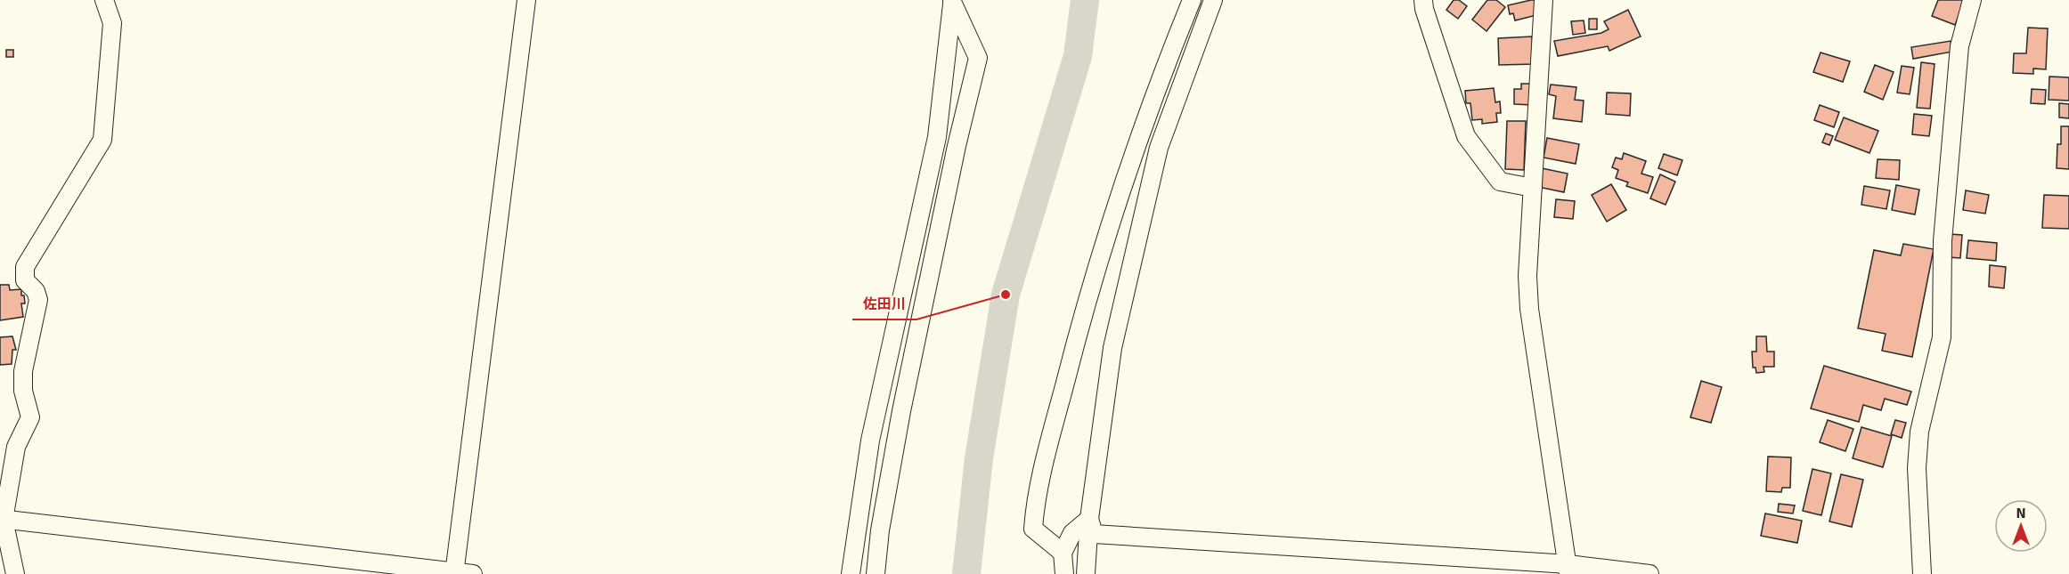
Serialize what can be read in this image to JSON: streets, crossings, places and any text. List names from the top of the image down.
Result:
{
  "places": ["佐田川"],
  "north": "top"
}
